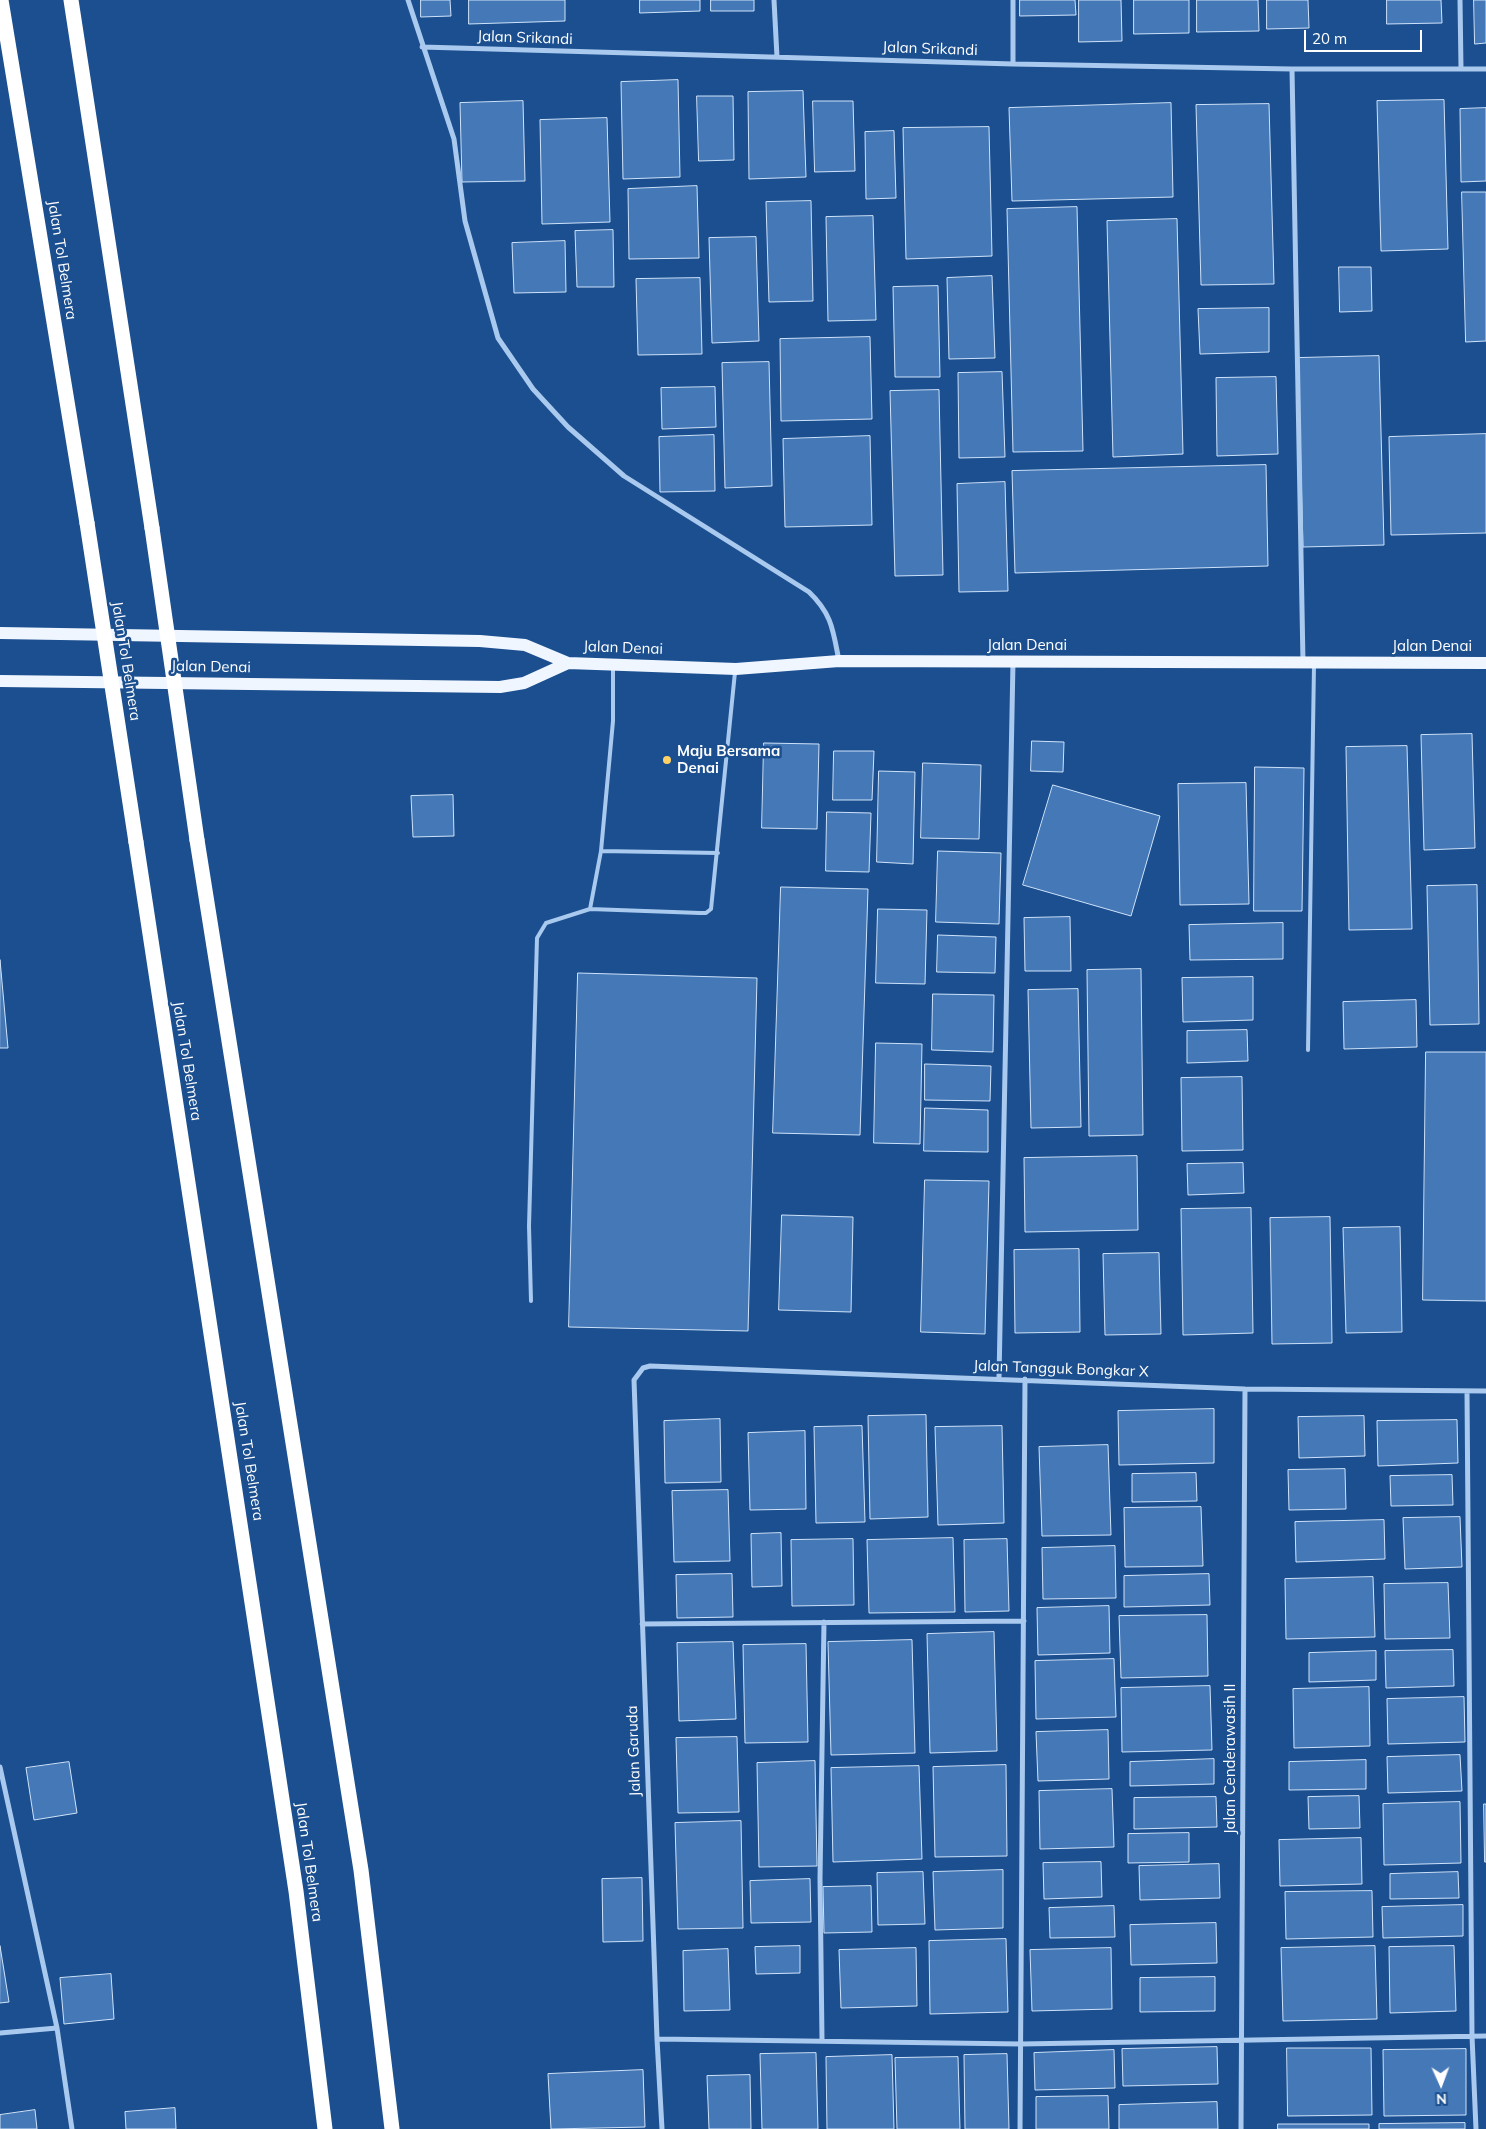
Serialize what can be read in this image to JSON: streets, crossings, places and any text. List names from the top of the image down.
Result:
{
  "streets": {
    "highway": ["Jalan Tol Belmera"],
    "main road": ["Jalan Denai"],
    "street": [
      "Jalan Srikandi",
      "Jalan Tangguk Bongkar X",
      "Jalan Garuda",
      "Jalan Cenderawasih II"
    ]
  },
  "crossings": [
    ["Jalan Tangguk Bongkar X", "Jalan Garuda"],
    ["Jalan Tangguk Bongkar X", "Jalan Cenderawasih II"]
  ],
  "places": ["Maju Bersama Denai"],
  "scale_bar": "20 m",
  "north": "bottom"
}
